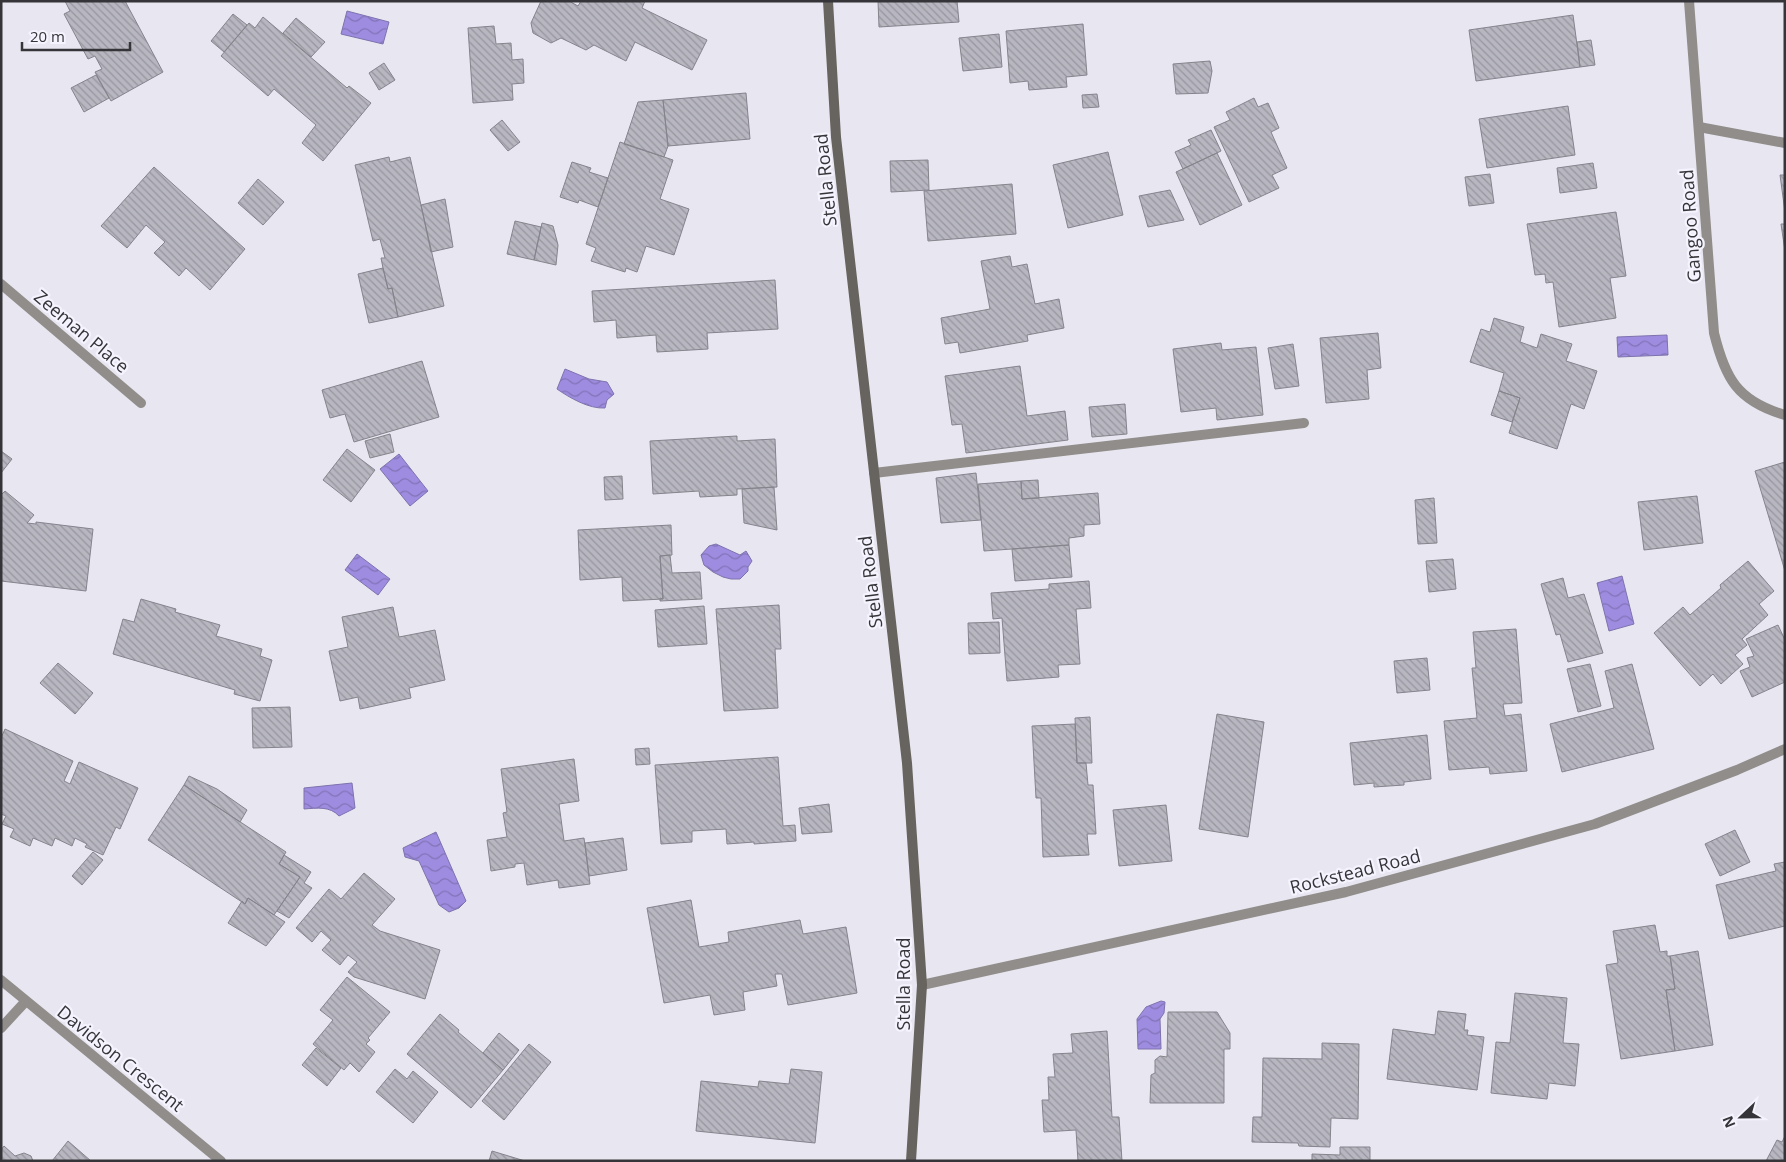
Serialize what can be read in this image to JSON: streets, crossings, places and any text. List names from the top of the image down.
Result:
{
  "streets": {
    "main road": ["Stella Road"],
    "street": [
      "Gangoo Road",
      "Zeeman Place",
      "Rockstead Road",
      "Davidson Crescent"
    ]
  },
  "crossings": [
    ["Stella Road", "Rockstead Road"]
  ],
  "scale_bar": "20 m",
  "north": "left"
}
